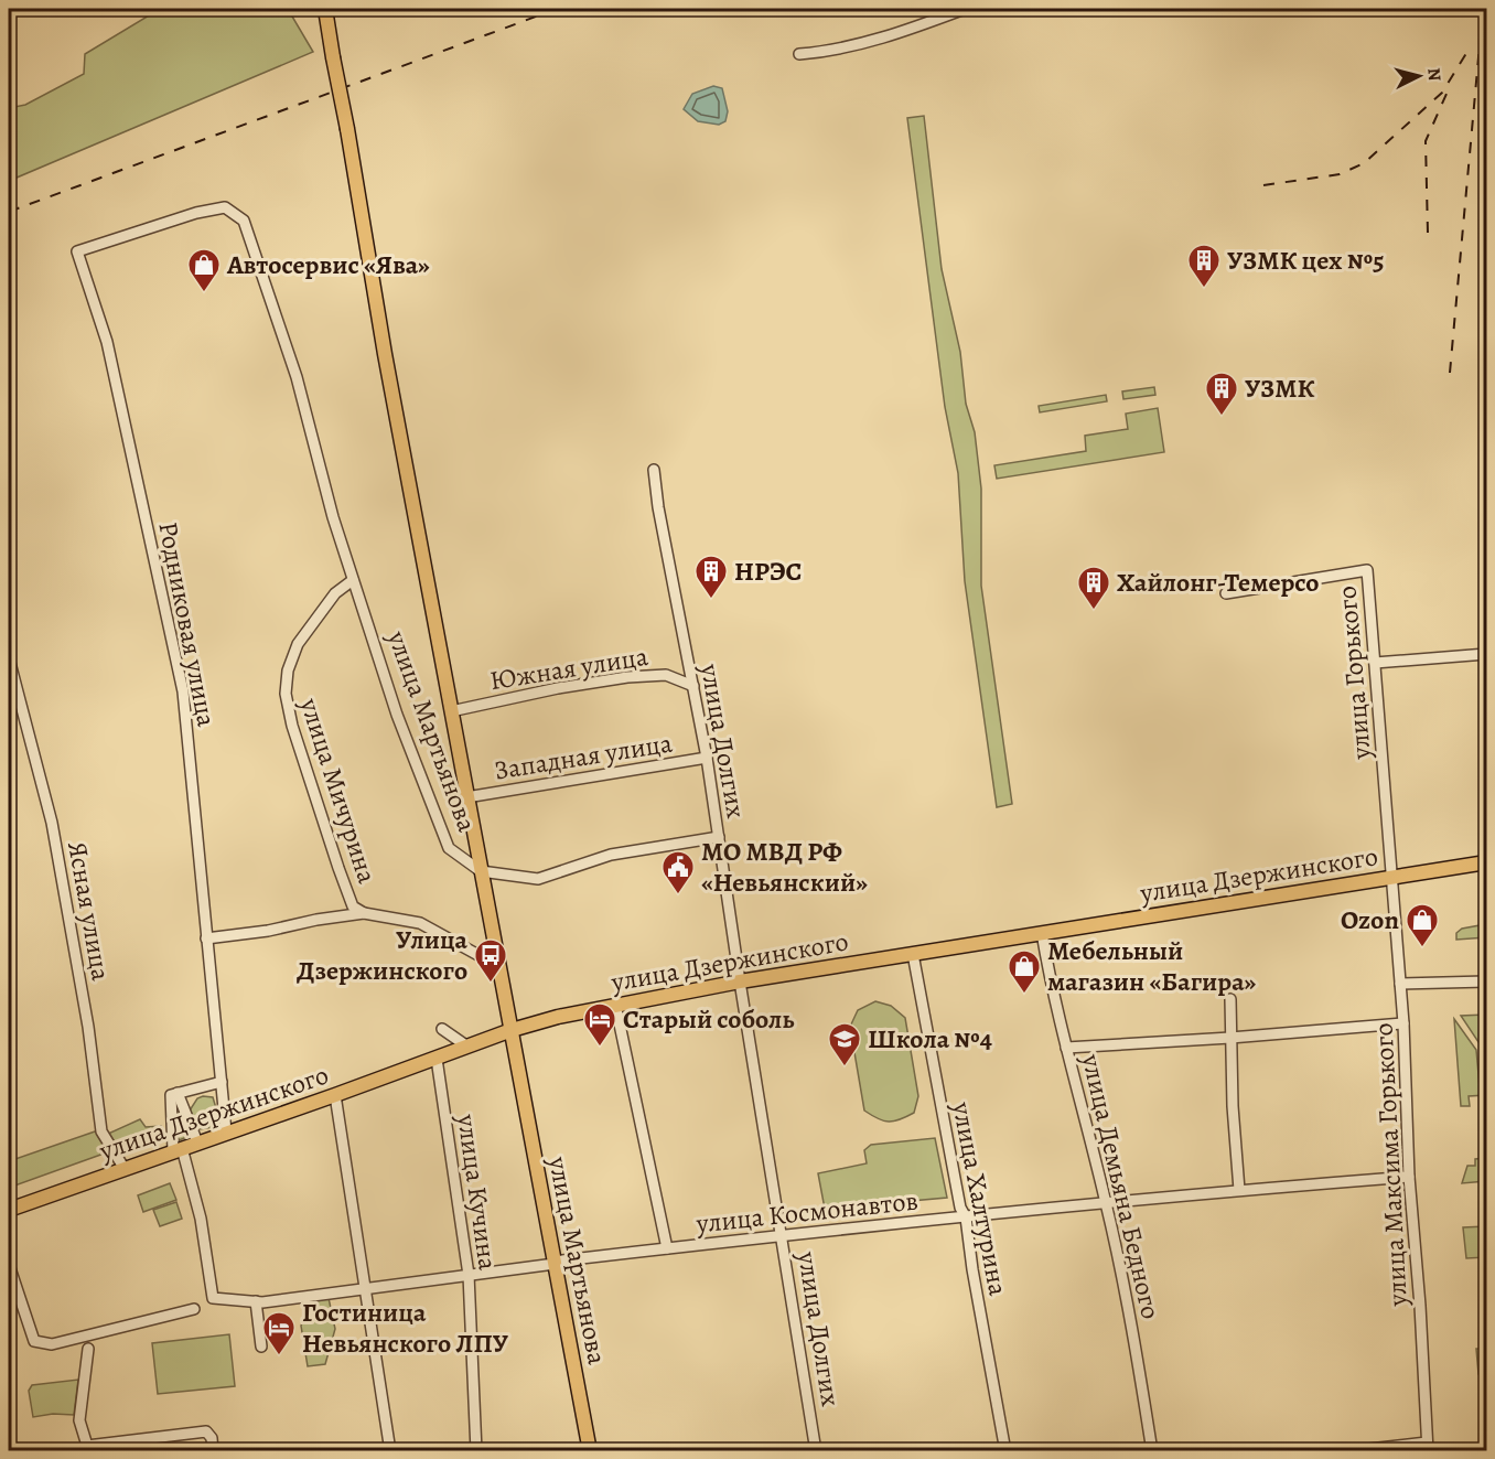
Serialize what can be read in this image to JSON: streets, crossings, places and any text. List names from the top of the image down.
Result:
{
  "streets": {
    "main road": ["улица Мартьянова", "улица Дзержинского"],
    "street": [
      "Родниковая улица",
      "Южная улица",
      "улица Горького",
      "улица Долгих",
      "Западная улица",
      "улица Мичурина",
      "Ясная улица",
      "улица Максима Горького",
      "улица Демьяна Бедного",
      "улица Кучина",
      "улица Халтурина",
      "улица Космонавтов"
    ]
  },
  "crossings": [
    ["Родниковая улица", "улица Мартьянова"],
    ["Родниковая улица", "улица Дзержинского"],
    ["Южная улица", "улица Долгих"],
    ["улица Горького", "улица Дзержинского"],
    ["улица Горького", "улица Максима Горького"],
    ["улица Мартьянова", "улица Мичурина"],
    ["улица Мартьянова", "улица Дзержинского"],
    ["улица Мартьянова", "улица Космонавтов"],
    ["улица Долгих", "Западная улица"],
    ["улица Долгих", "улица Дзержинского"],
    ["улица Долгих", "улица Космонавтов"],
    ["улица Дзержинского", "Ясная улица"],
    ["улица Дзержинского", "улица Максима Горького"],
    ["улица Дзержинского", "улица Демьяна Бедного"],
    ["улица Дзержинского", "улица Кучина"],
    ["улица Дзержинского", "улица Халтурина"],
    ["улица Дзержинского", "улица Космонавтов"],
    ["улица Максима Горького", "улица Космонавтов"],
    ["улица Демьяна Бедного", "улица Космонавтов"],
    ["улица Кучина", "улица Космонавтов"],
    ["улица Халтурина", "улица Космонавтов"]
  ],
  "places": {
    "building": [
      "УЗМК цех №5",
      "УЗМК",
      "НРЭС",
      "Хайлонг-Темерсо"
    ],
    "shop": ["Автосервис «Ява»", "Ozon", "Мебельный магазин «Багира»"],
    "public building": ["МО МВД РФ «Невьянский»"],
    "bus stop": ["Улица Дзержинского"],
    "hotel": ["Старый соболь", "Гостиница Невьянского ЛПУ"],
    "school or university": ["Школа №4"]
  },
  "north": "right"
}
